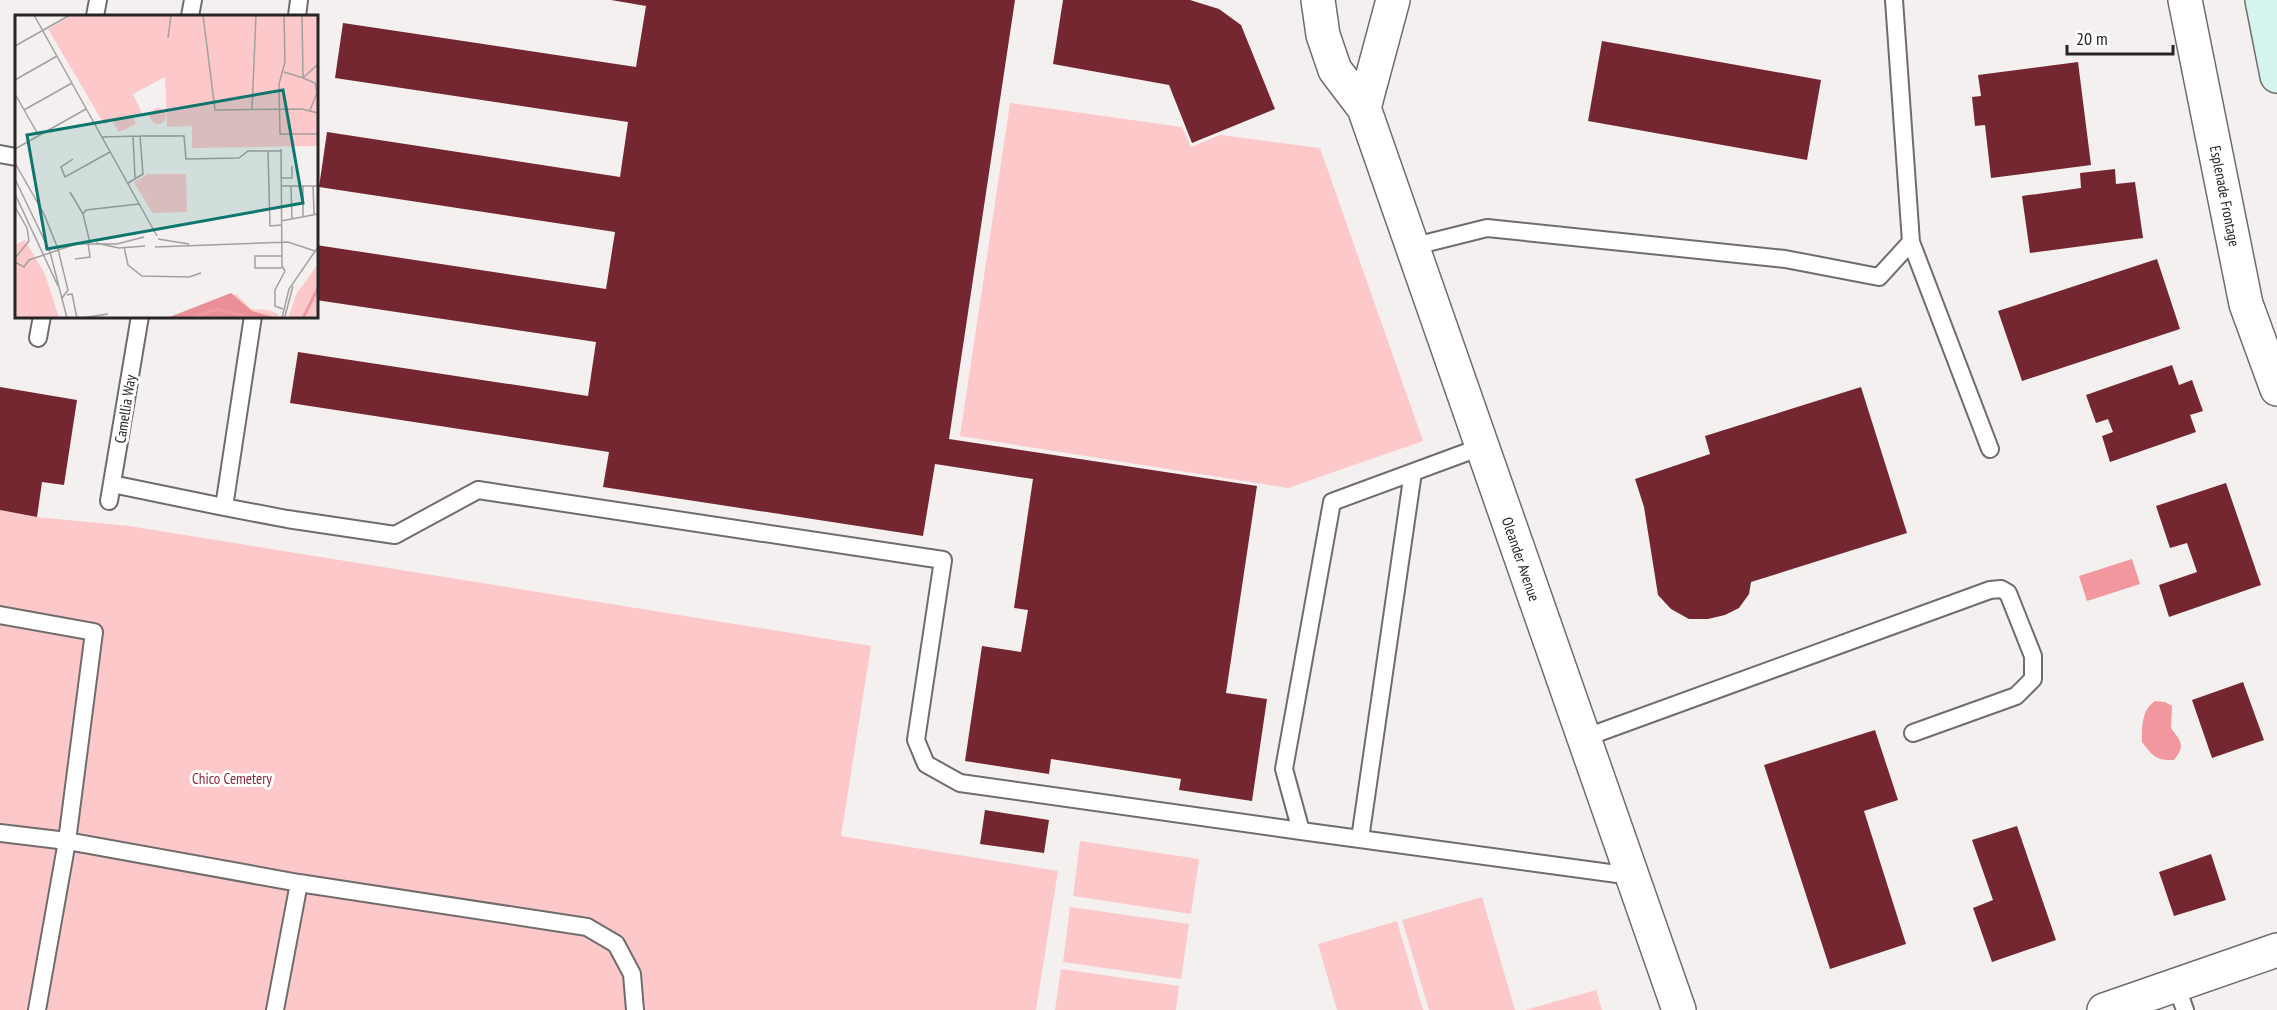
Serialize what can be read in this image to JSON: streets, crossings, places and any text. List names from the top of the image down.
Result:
{
  "streets": {
    "street": ["Esplenade Frontage", "Oleander Avenue"],
    "lane": ["Camellia Way"]
  },
  "parks": ["Chico Cemetery"],
  "scale_bar": "20 m"
}
